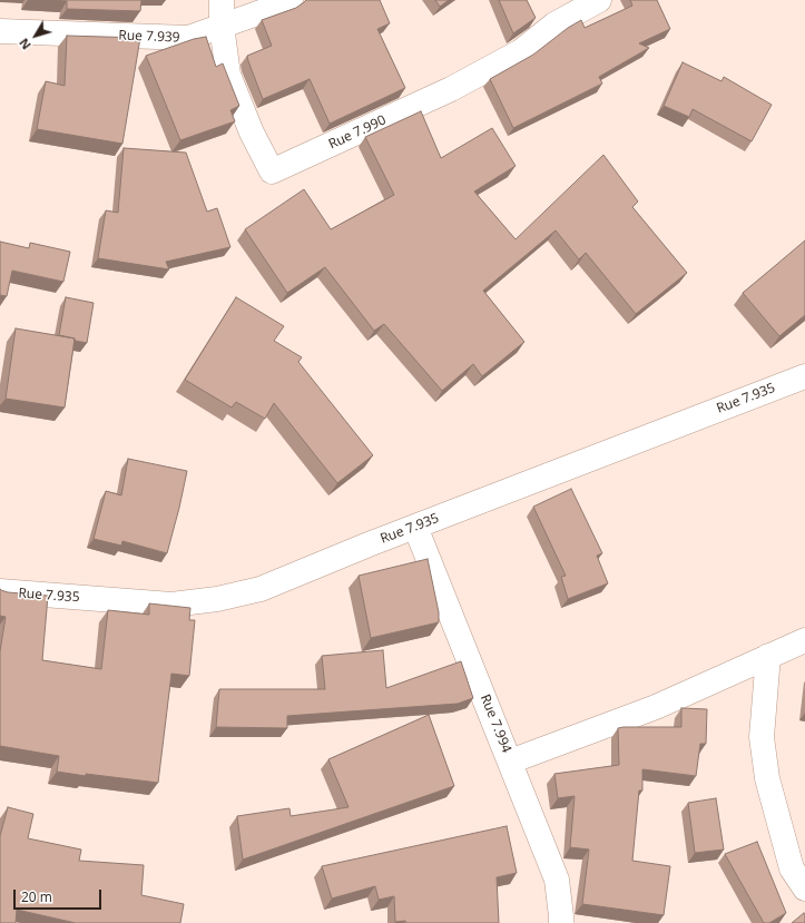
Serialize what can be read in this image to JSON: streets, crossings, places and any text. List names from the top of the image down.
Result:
{
  "streets": {
    "street": [
      "Rue 7.939",
      "Rue 7.990",
      "Rue 7.935",
      "Rue 7.994"
    ]
  },
  "crossings": [
    ["Rue 7.939", "Rue 7.990"],
    ["Rue 7.935", "Rue 7.994"]
  ],
  "scale_bar": "20 m",
  "north": "bottom left"
}
